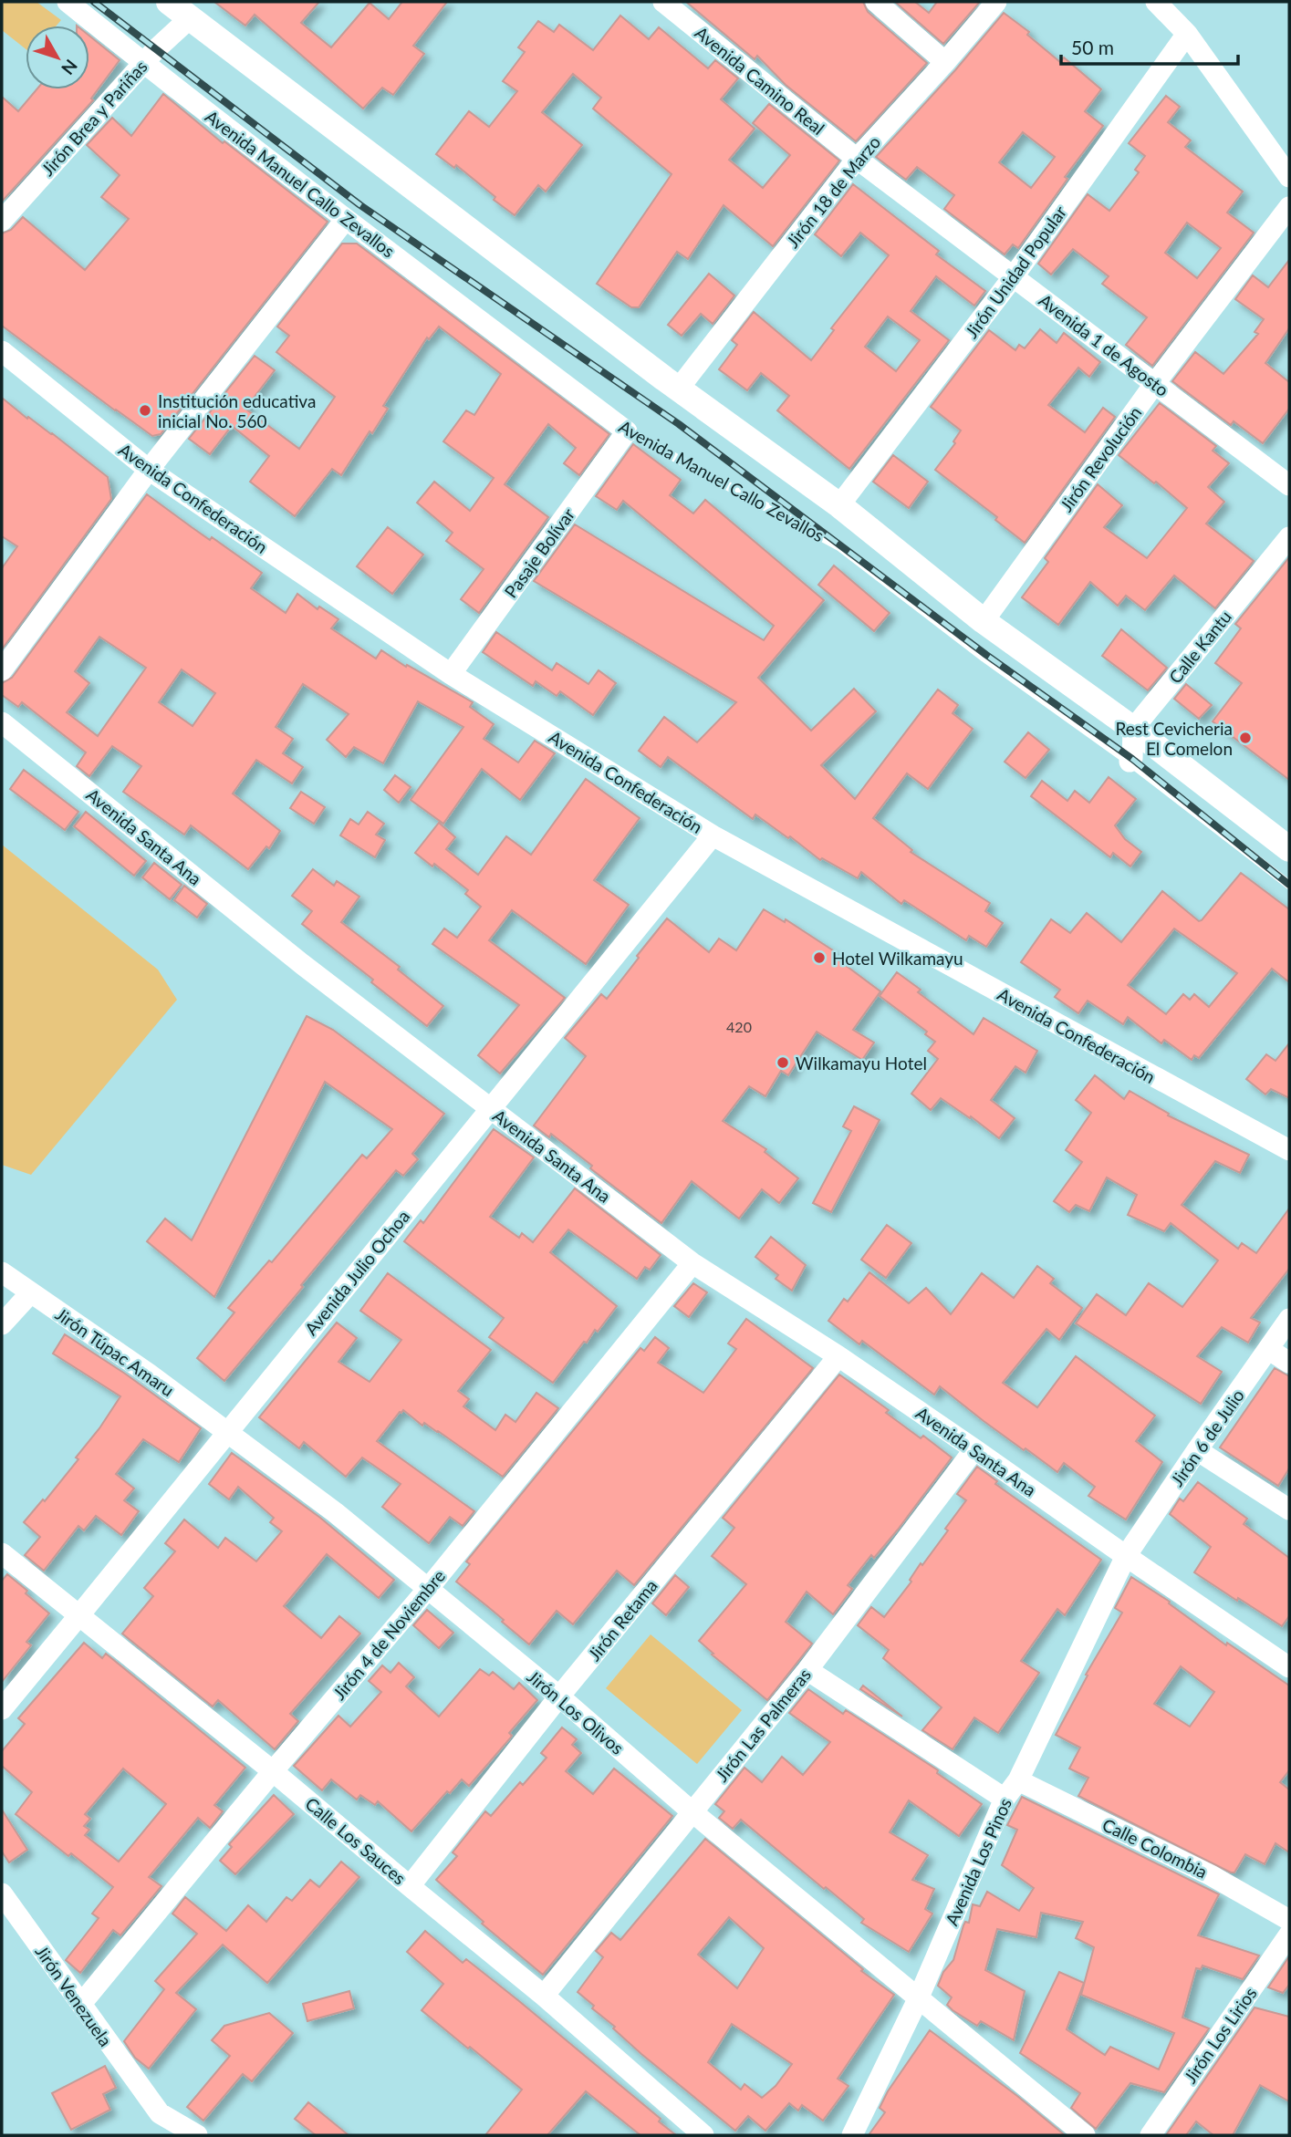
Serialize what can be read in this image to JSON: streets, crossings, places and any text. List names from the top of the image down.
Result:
{
  "streets": {
    "street": [
      "Avenida Camino Real",
      "Jirón Brea y Pariñas",
      "Avenida Manuel Callo Zevallos",
      "Jirón 18 de Marzo",
      "Jirón Unidad Popular",
      "Avenida 1 de Agosto",
      "Jirón Revolución",
      "Avenida Confederación",
      "Pasaje Bolívar",
      "Calle Kantu",
      "Avenida Santa Ana",
      "Avenida Julio Ochoa",
      "Jirón Túpac Amaru",
      "Jirón 6 de Julio",
      "Jirón Retama",
      "Jirón 4 de Noviembre",
      "Jirón Los Olivos",
      "Jirón Las Palmeras",
      "Calle Los Sauces",
      "Calle Colombia",
      "Avenida Los Pinos",
      "Jirón Venezuela",
      "Jirón Los Lirios"
    ]
  },
  "crossings": [
    ["Avenida Camino Real", "Jirón 18 de Marzo"],
    ["Avenida Camino Real", "Avenida 1 de Agosto"],
    ["Jirón Brea y Pariñas", "Avenida Manuel Callo Zevallos"],
    ["Avenida Manuel Callo Zevallos", "Jirón 18 de Marzo"],
    ["Avenida Manuel Callo Zevallos", "Jirón Unidad Popular"],
    ["Avenida Manuel Callo Zevallos", "Jirón Revolución"],
    ["Avenida Manuel Callo Zevallos", "Pasaje Bolívar"],
    ["Avenida Manuel Callo Zevallos", "Calle Kantu"],
    ["Jirón 18 de Marzo", "Avenida 1 de Agosto"],
    ["Jirón Unidad Popular", "Avenida 1 de Agosto"],
    ["Avenida 1 de Agosto", "Jirón Revolución"],
    ["Avenida Confederación", "Pasaje Bolívar"],
    ["Avenida Confederación", "Avenida Julio Ochoa"],
    ["Avenida Santa Ana", "Avenida Julio Ochoa"],
    ["Avenida Santa Ana", "Jirón 6 de Julio"],
    ["Avenida Santa Ana", "Jirón Retama"],
    ["Avenida Santa Ana", "Jirón 4 de Noviembre"],
    ["Avenida Santa Ana", "Jirón Las Palmeras"],
    ["Avenida Santa Ana", "Avenida Los Pinos"],
    ["Avenida Julio Ochoa", "Jirón Túpac Amaru"],
    ["Avenida Julio Ochoa", "Jirón Los Olivos"],
    ["Avenida Julio Ochoa", "Calle Los Sauces"],
    ["Jirón Túpac Amaru", "Jirón Los Olivos"],
    ["Jirón 6 de Julio", "Avenida Los Pinos"],
    ["Jirón Retama", "Jirón Los Olivos"],
    ["Jirón Retama", "Calle Los Sauces"],
    ["Jirón 4 de Noviembre", "Jirón Los Olivos"],
    ["Jirón 4 de Noviembre", "Calle Los Sauces"],
    ["Jirón 4 de Noviembre", "Jirón Venezuela"],
    ["Jirón Los Olivos", "Jirón Las Palmeras"],
    ["Jirón Los Olivos", "Avenida Los Pinos"],
    ["Jirón Las Palmeras", "Calle Los Sauces"],
    ["Calle Colombia", "Avenida Los Pinos"]
  ],
  "places": [
    "Institución educativa inicial No. 560",
    "Rest Cevicheria El Comelon",
    "Hotel Wilkamayu",
    "Wilkamayu Hotel"
  ],
  "house_numbers": ["420"],
  "scale_bar": "50 m",
  "north": "bottom right"
}
